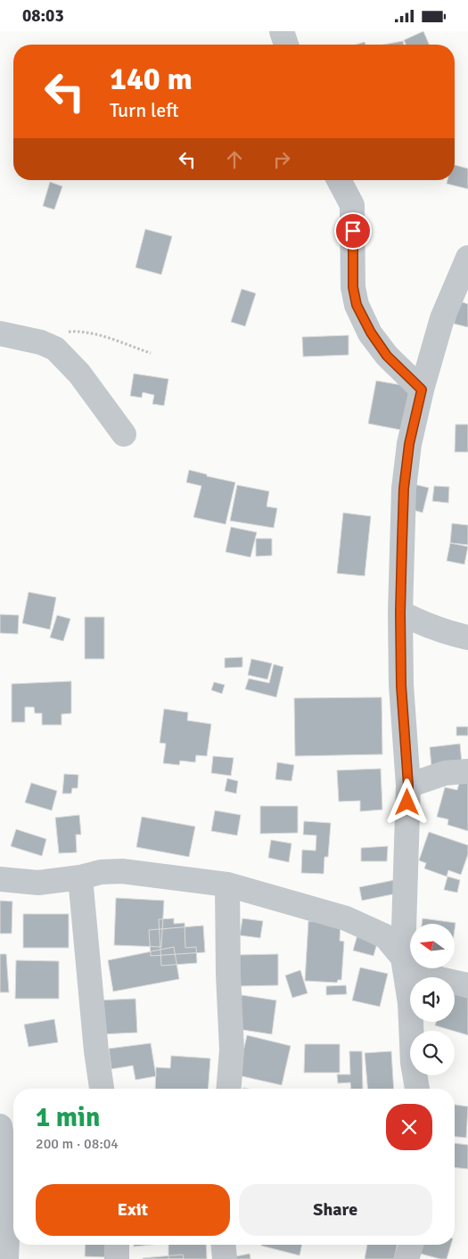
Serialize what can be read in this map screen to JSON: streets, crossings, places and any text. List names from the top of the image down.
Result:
{
  "north": "left",
  "page": {
    "status": "08:03",
    "turn": ["140 m", "Turn left"],
    "heading": ["1 min", "200 m · 08:04"],
    "buttons": ["Exit", "Share"]
  }
}
